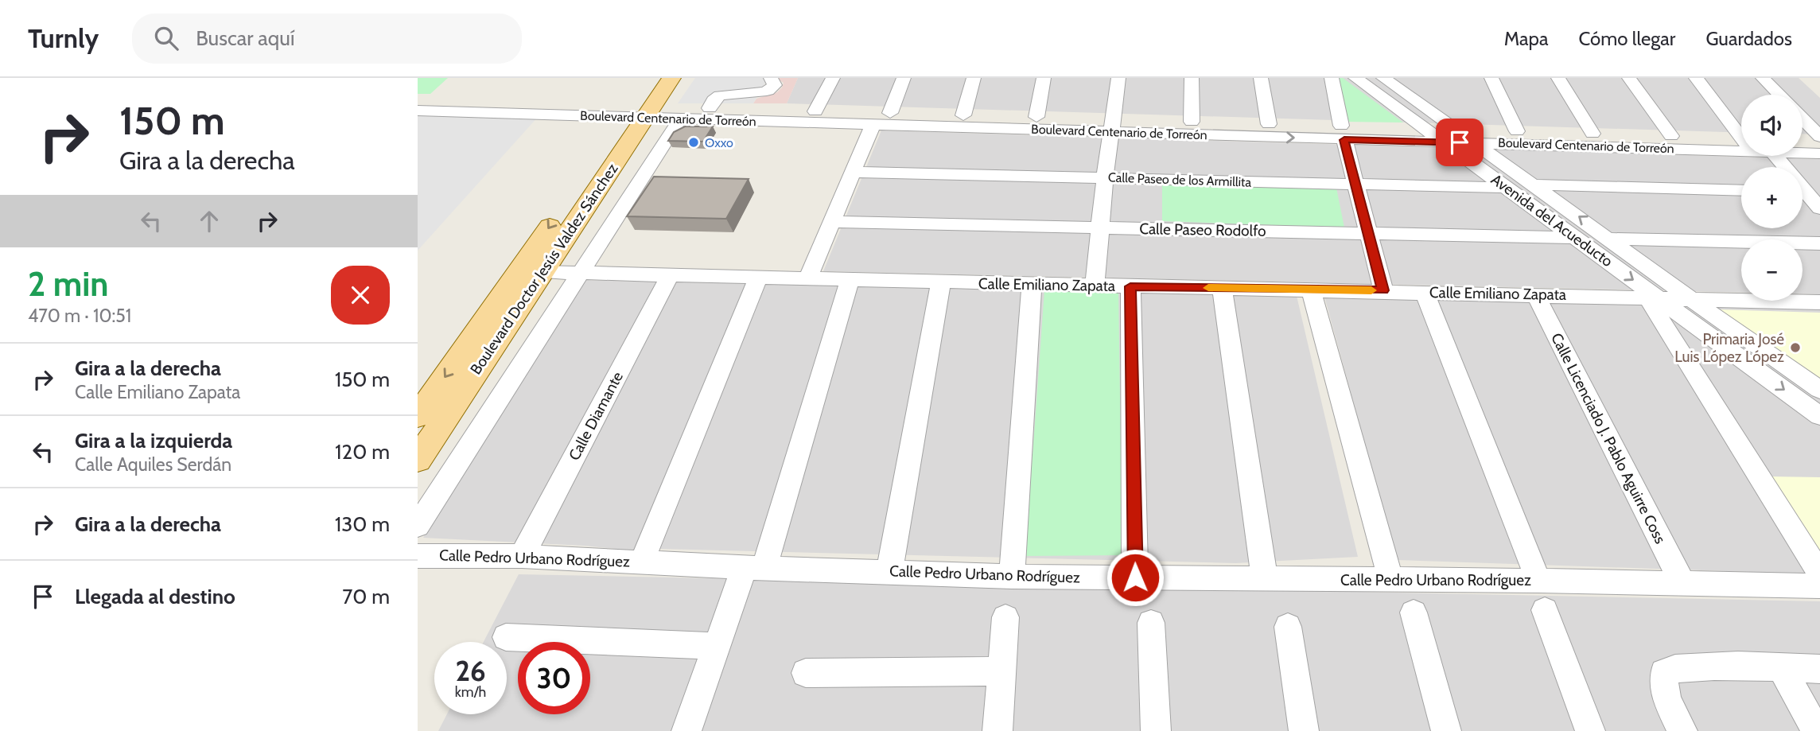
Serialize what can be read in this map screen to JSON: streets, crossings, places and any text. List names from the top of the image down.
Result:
{
  "streets": {
    "main road": ["Boulevard Doctor Jesús Valdez Sánchez"],
    "street": [
      "Boulevard Centenario de Torreón",
      "Calle Paseo de los Armillita",
      "Avenida del Acueducto",
      "Calle Paseo Rodolfo",
      "Calle Emiliano Zapata",
      "Calle Diamante",
      "Calle Licenciado J. Pablo Aguirre Coss",
      "Calle Pedro Urbano Rodríguez"
    ]
  },
  "crossings": [
    ["Boulevard Centenario de Torreón", "Avenida del Acueducto"],
    ["Boulevard Centenario de Torreón", "Boulevard Doctor Jesús Valdez Sánchez"],
    ["Calle Paseo de los Armillita", "Avenida del Acueducto"],
    ["Avenida del Acueducto", "Calle Paseo Rodolfo"],
    ["Avenida del Acueducto", "Calle Emiliano Zapata"],
    ["Boulevard Doctor Jesús Valdez Sánchez", "Calle Emiliano Zapata"],
    ["Calle Emiliano Zapata", "Calle Diamante"],
    ["Calle Emiliano Zapata", "Calle Licenciado J. Pablo Aguirre Coss"],
    ["Calle Diamante", "Calle Pedro Urbano Rodríguez"],
    ["Calle Licenciado J. Pablo Aguirre Coss", "Calle Pedro Urbano Rodríguez"]
  ],
  "places": ["Oxxo", "Primaria José Luis López López"],
  "page": {
    "header": "Turnly",
    "search": "Buscar aquí",
    "nav": ["Mapa", "Cómo llegar", "Guardados"],
    "turn": ["150 m", "Gira a la derecha"],
    "map_buttons": ["+", "−"],
    "heading": ["2 min", "470 m · 10:51"],
    "list": [
      {
        "name": "Gira a la derecha",
        "note": "Calle Emiliano Zapata",
        "value": "150 m"
      },
      {
        "name": "Gira a la izquierda",
        "note": "Calle Aquiles Serdán",
        "value": "120 m"
      },
      {
        "name": "Gira a la derecha",
        "value": "130 m"
      },
      {
        "name": "Llegada al destino",
        "value": "70 m"
      }
    ],
    "speed": "26 km/h",
    "limit": "30"
  }
}
